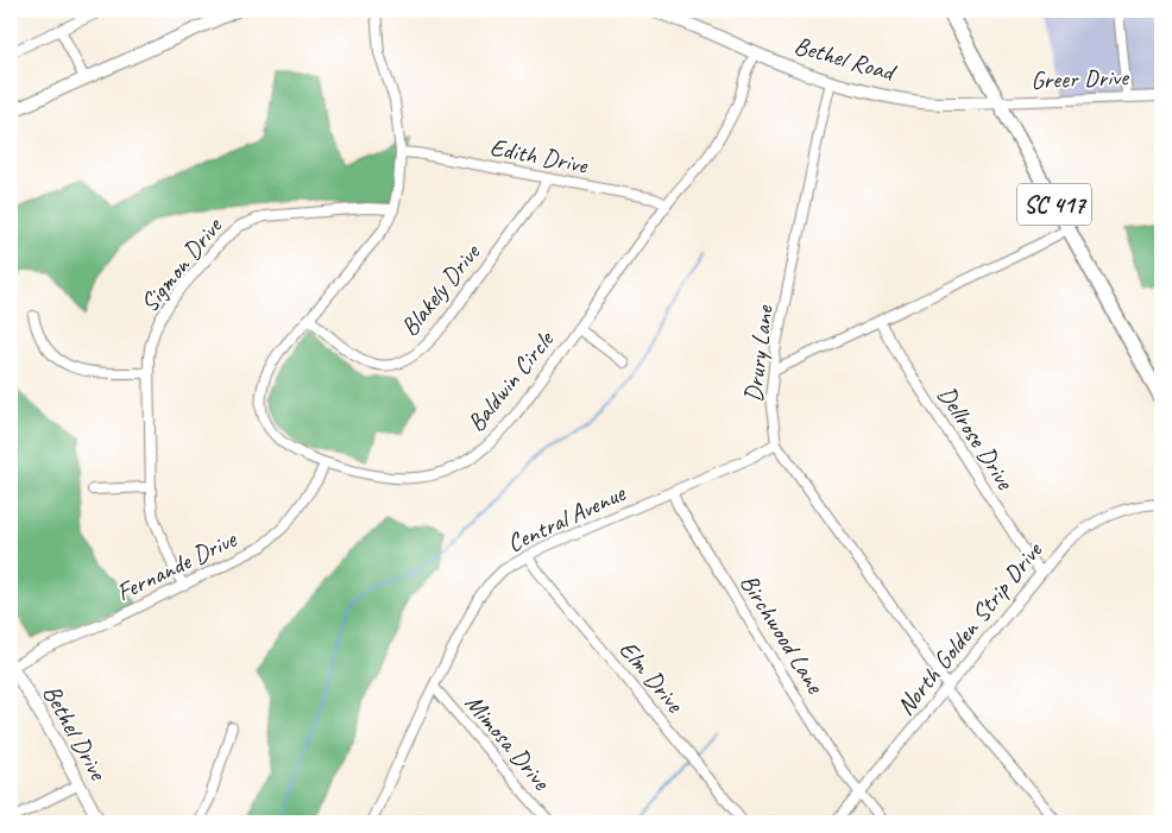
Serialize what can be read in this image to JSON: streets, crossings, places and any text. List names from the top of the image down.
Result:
{
  "streets": {
    "main road": ["SC 417"],
    "street": [
      "Bethel Road",
      "Greer Drive",
      "Edith Drive",
      "Sigmon Drive",
      "Blakely Drive",
      "Drury Lane",
      "Baldwin Circle",
      "Dellrose Drive",
      "Central Avenue",
      "Fernande Drive",
      "North Golden Strip Drive",
      "Birchwood Lane",
      "Elm Drive",
      "Bethel Drive",
      "Mimosa Drive"
    ]
  },
  "crossings": [
    ["Bethel Road", "Greer Drive"],
    ["Bethel Road", "SC 417"],
    ["Bethel Road", "Drury Lane"],
    ["Bethel Road", "Baldwin Circle"],
    ["Greer Drive", "SC 417"],
    ["Edith Drive", "Blakely Drive"],
    ["Edith Drive", "Baldwin Circle"],
    ["Sigmon Drive", "Baldwin Circle"],
    ["Sigmon Drive", "Fernande Drive"],
    ["Blakely Drive", "Baldwin Circle"],
    ["Drury Lane", "Central Avenue"],
    ["Drury Lane", "North Golden Strip Drive"],
    ["Baldwin Circle", "Fernande Drive"],
    ["Dellrose Drive", "North Golden Strip Drive"],
    ["Central Avenue", "Birchwood Lane"],
    ["Central Avenue", "Elm Drive"],
    ["Central Avenue", "Mimosa Drive"],
    ["Fernande Drive", "Bethel Drive"],
    ["North Golden Strip Drive", "Birchwood Lane"]
  ]
}
